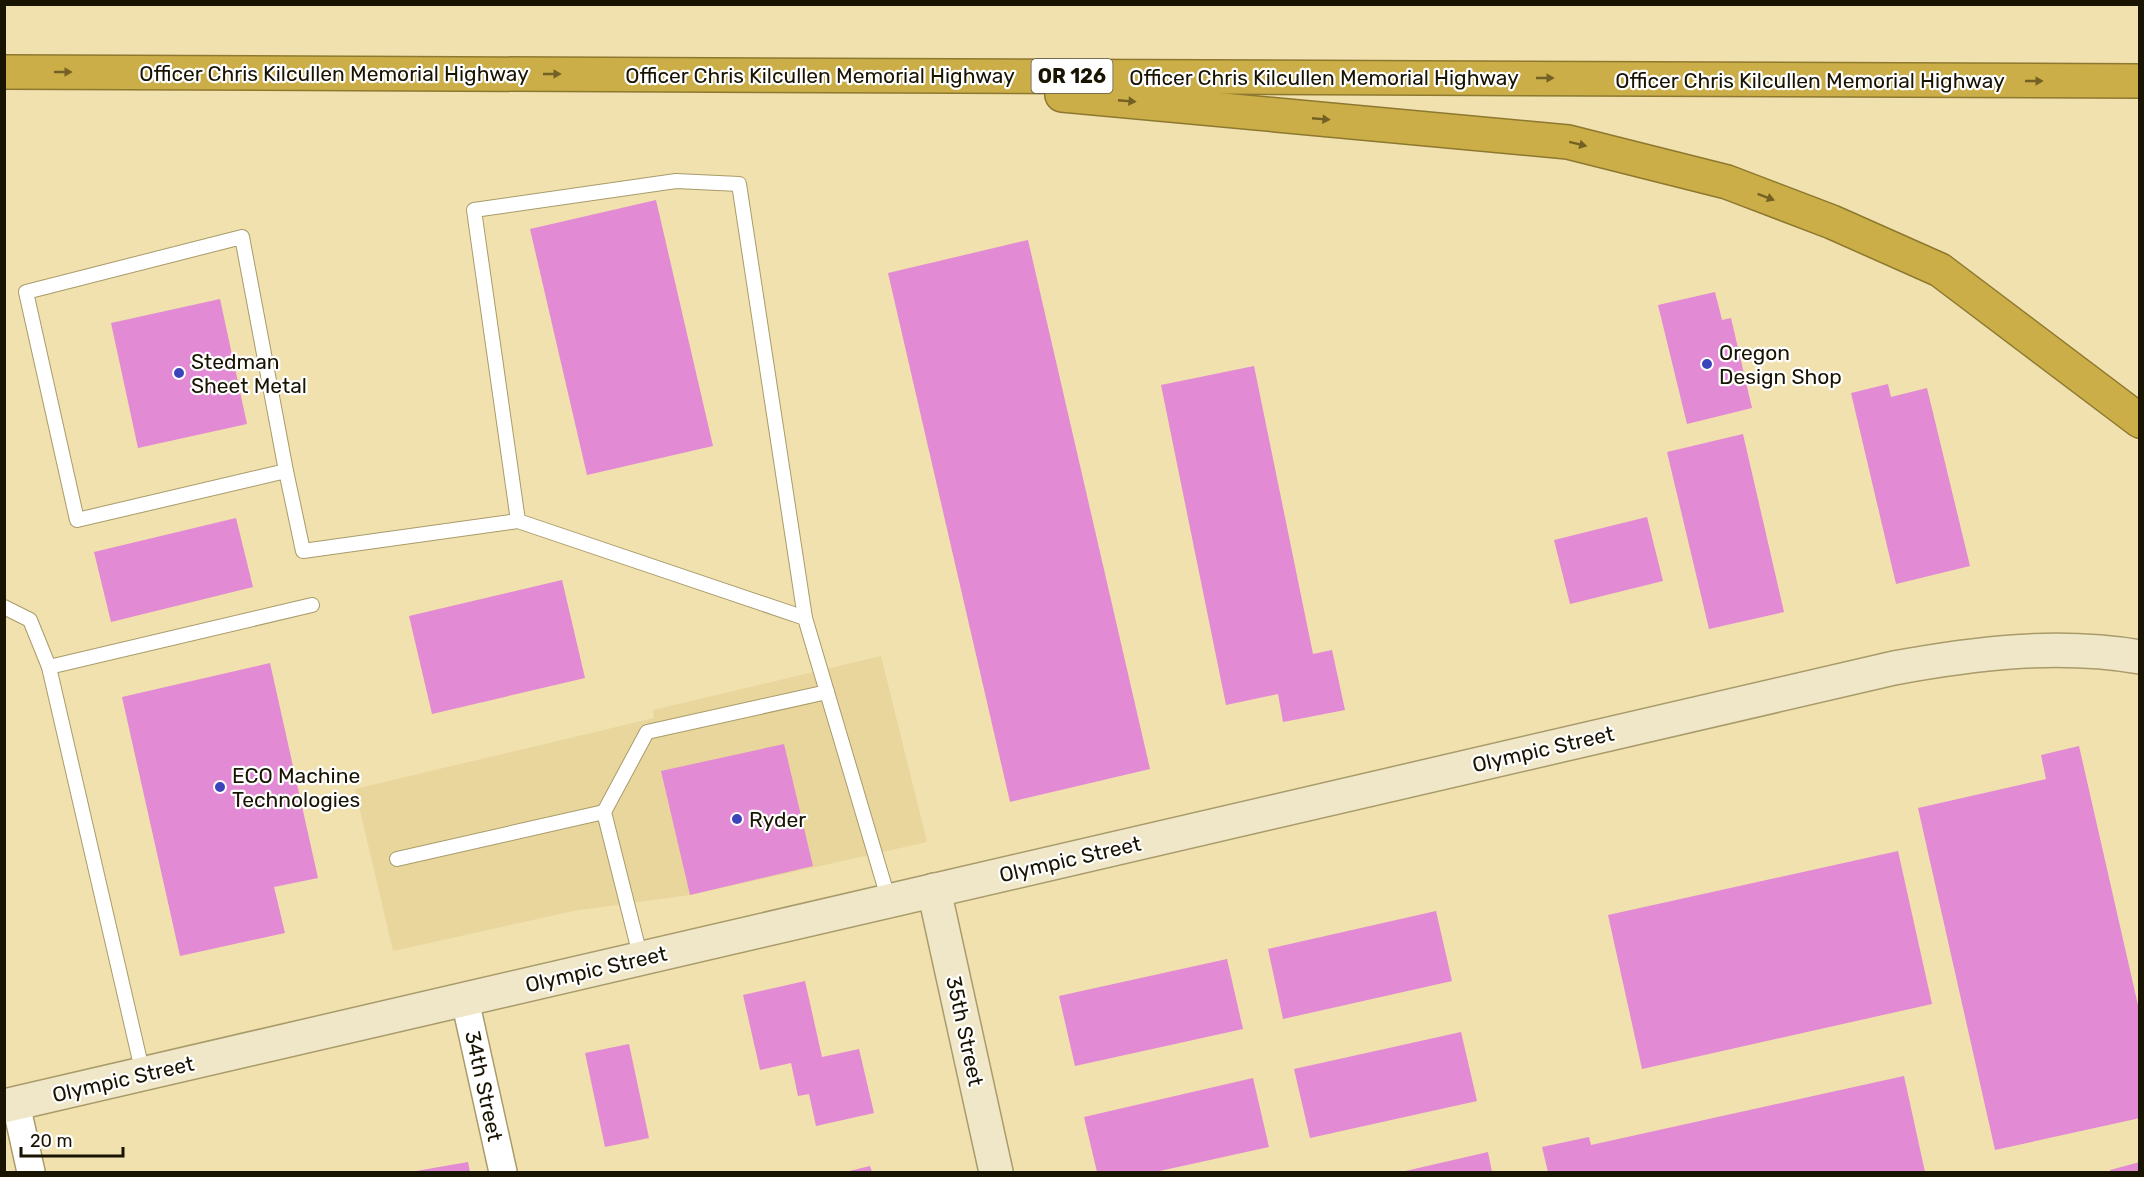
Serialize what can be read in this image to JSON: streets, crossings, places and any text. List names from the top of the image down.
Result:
{
  "streets": {
    "highway": ["Officer Chris Kilcullen Memorial Highway", "OR 126"],
    "main road": ["Olympic Street", "35th Street"],
    "street": ["34th Street"]
  },
  "crossings": [
    ["Olympic Street", "35th Street"],
    ["Olympic Street", "34th Street"]
  ],
  "places": [
    "Oregon Design Shop",
    "Stedman Sheet Metal",
    "ECO Machine Technologies",
    "Ryder"
  ],
  "scale_bar": "20 m"
}
